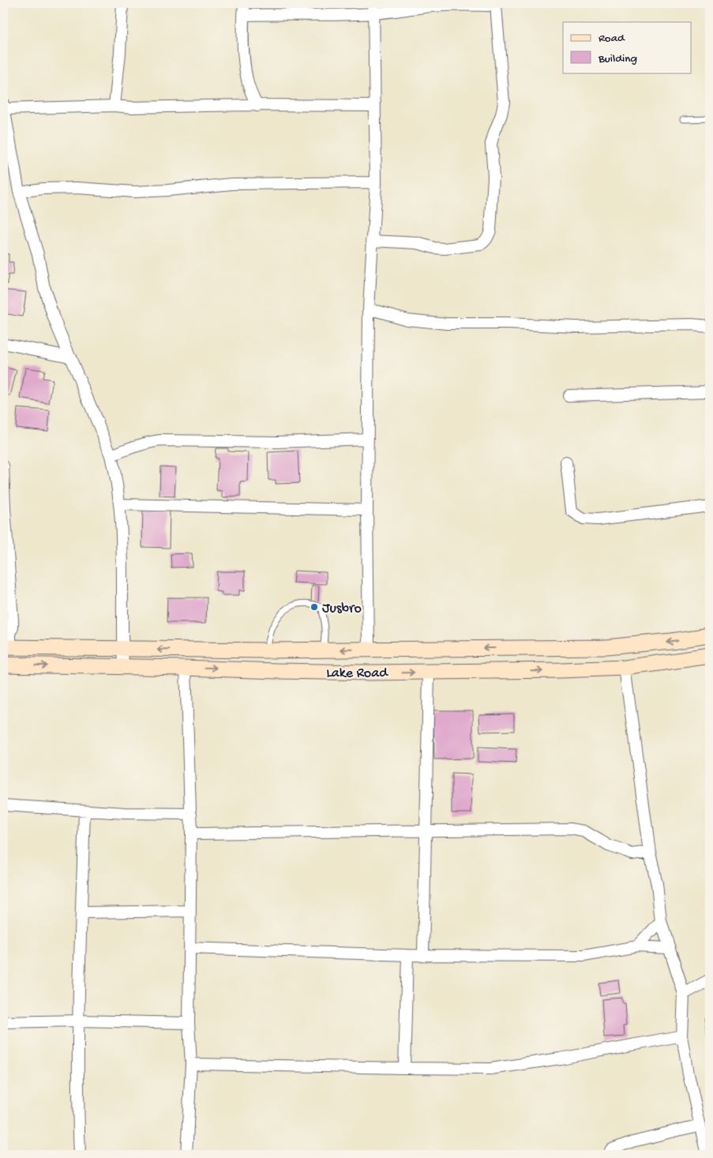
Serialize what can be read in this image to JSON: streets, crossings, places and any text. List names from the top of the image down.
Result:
{
  "streets": {
    "main road": ["Lake Road"]
  },
  "places": ["Jusbro"],
  "legend": ["Road", "Building"]
}
